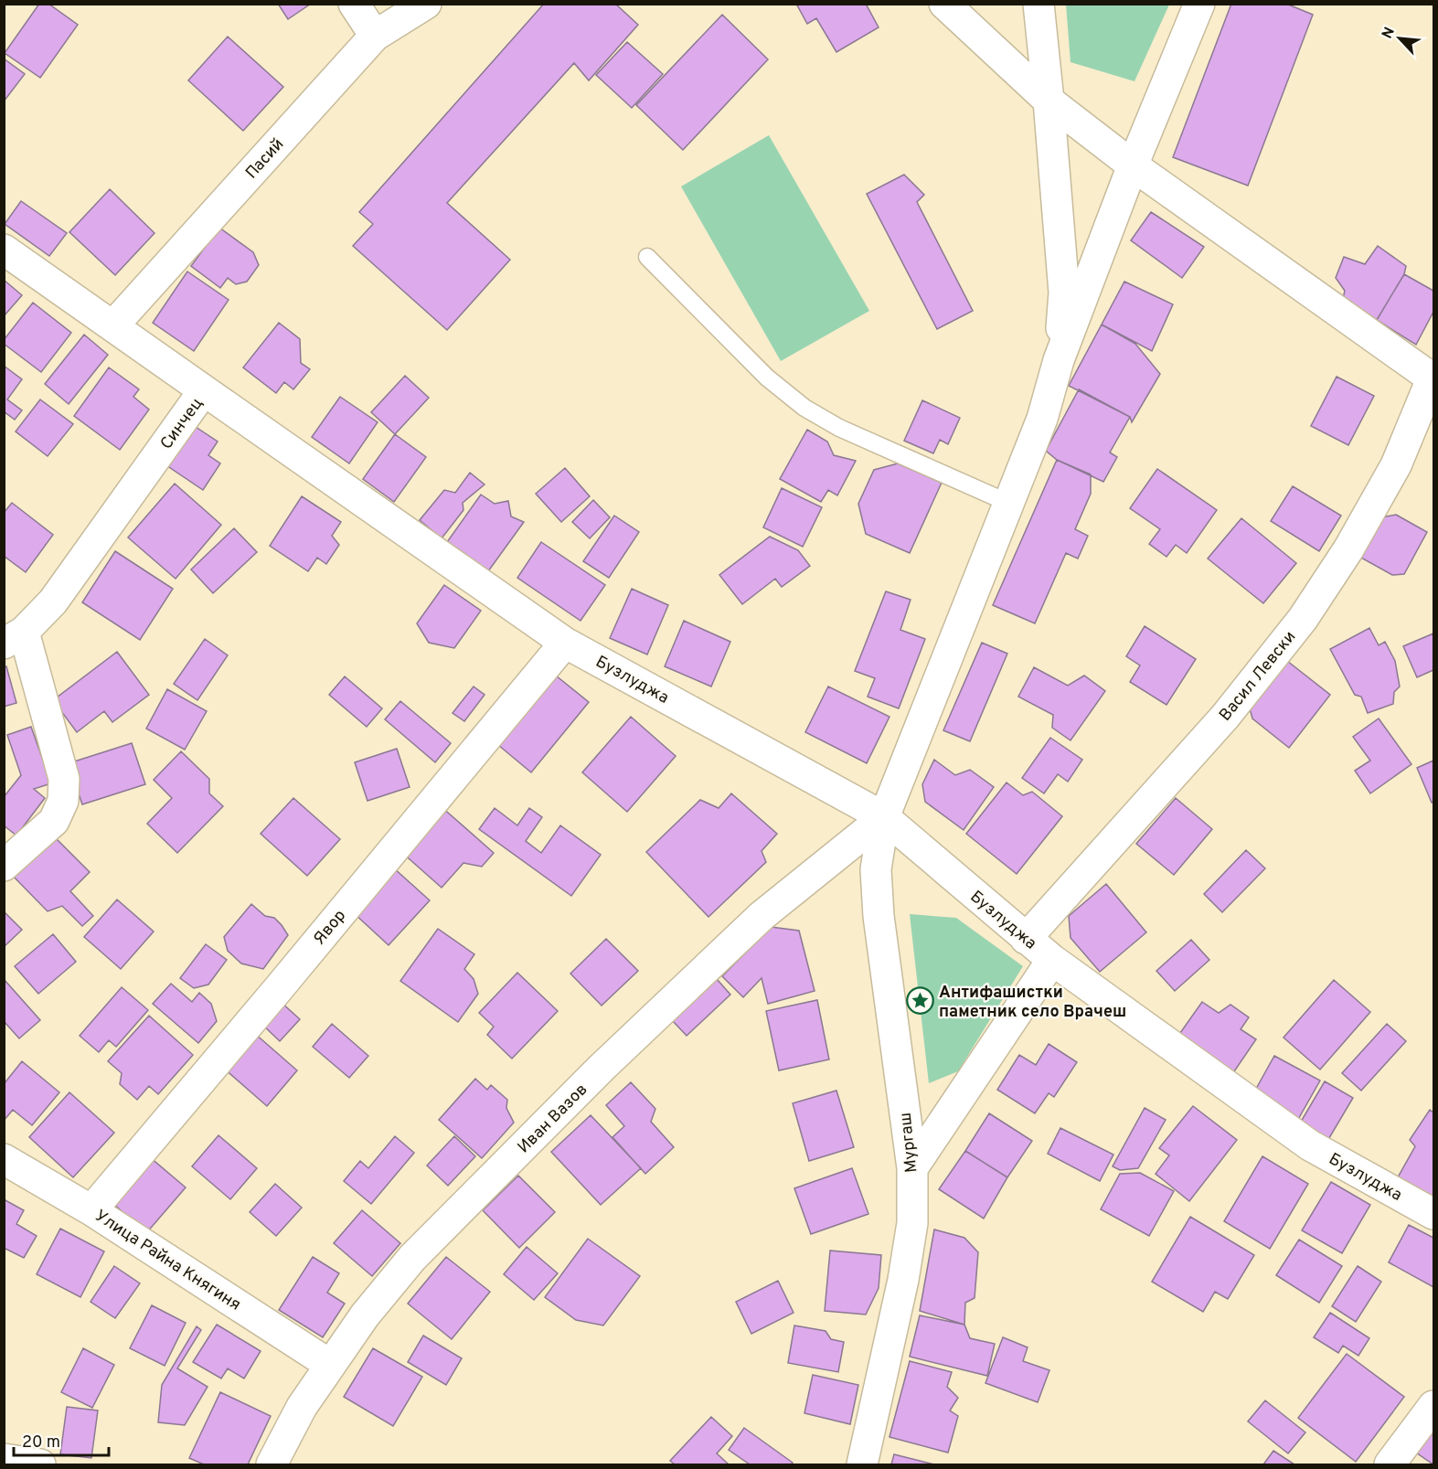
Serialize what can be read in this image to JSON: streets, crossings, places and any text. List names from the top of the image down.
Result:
{
  "streets": {
    "street": [
      "Пасий",
      "Синчец",
      "Васил Левски",
      "Бузлуджа",
      "Явор",
      "Иван Вазов",
      "Мургаш",
      "Улица Райна Княгиня"
    ]
  },
  "crossings": [
    ["Пасий", "Синчец"],
    ["Синчец", "Бузлуджа"],
    ["Васил Левски", "Бузлуджа"],
    ["Бузлуджа", "Явор"],
    ["Бузлуджа", "Иван Вазов"],
    ["Бузлуджа", "Мургаш"],
    ["Явор", "Улица Райна Княгиня"],
    ["Иван Вазов", "Мургаш"],
    ["Иван Вазов", "Улица Райна Княгиня"]
  ],
  "places": {
    "place": ["Антифашистки паметник село Врачеш"]
  },
  "scale_bar": "20 m",
  "north": "top left"
}
